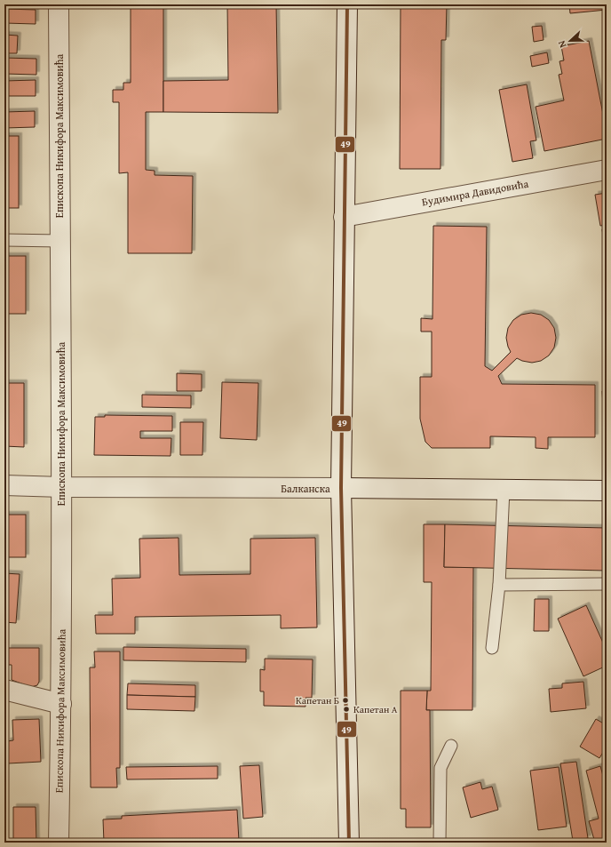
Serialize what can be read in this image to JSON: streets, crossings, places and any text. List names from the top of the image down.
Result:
{
  "streets": {
    "street": ["Епископа Никифора Максимовића", "Будимира Давидовића", "Балканска"]
  },
  "crossings": [
    ["Епископа Никифора Максимовића", "Балканска"]
  ],
  "places": ["Капетан Б", "Капетан А"],
  "lines": ["transit line 49"],
  "north": "left"
}
